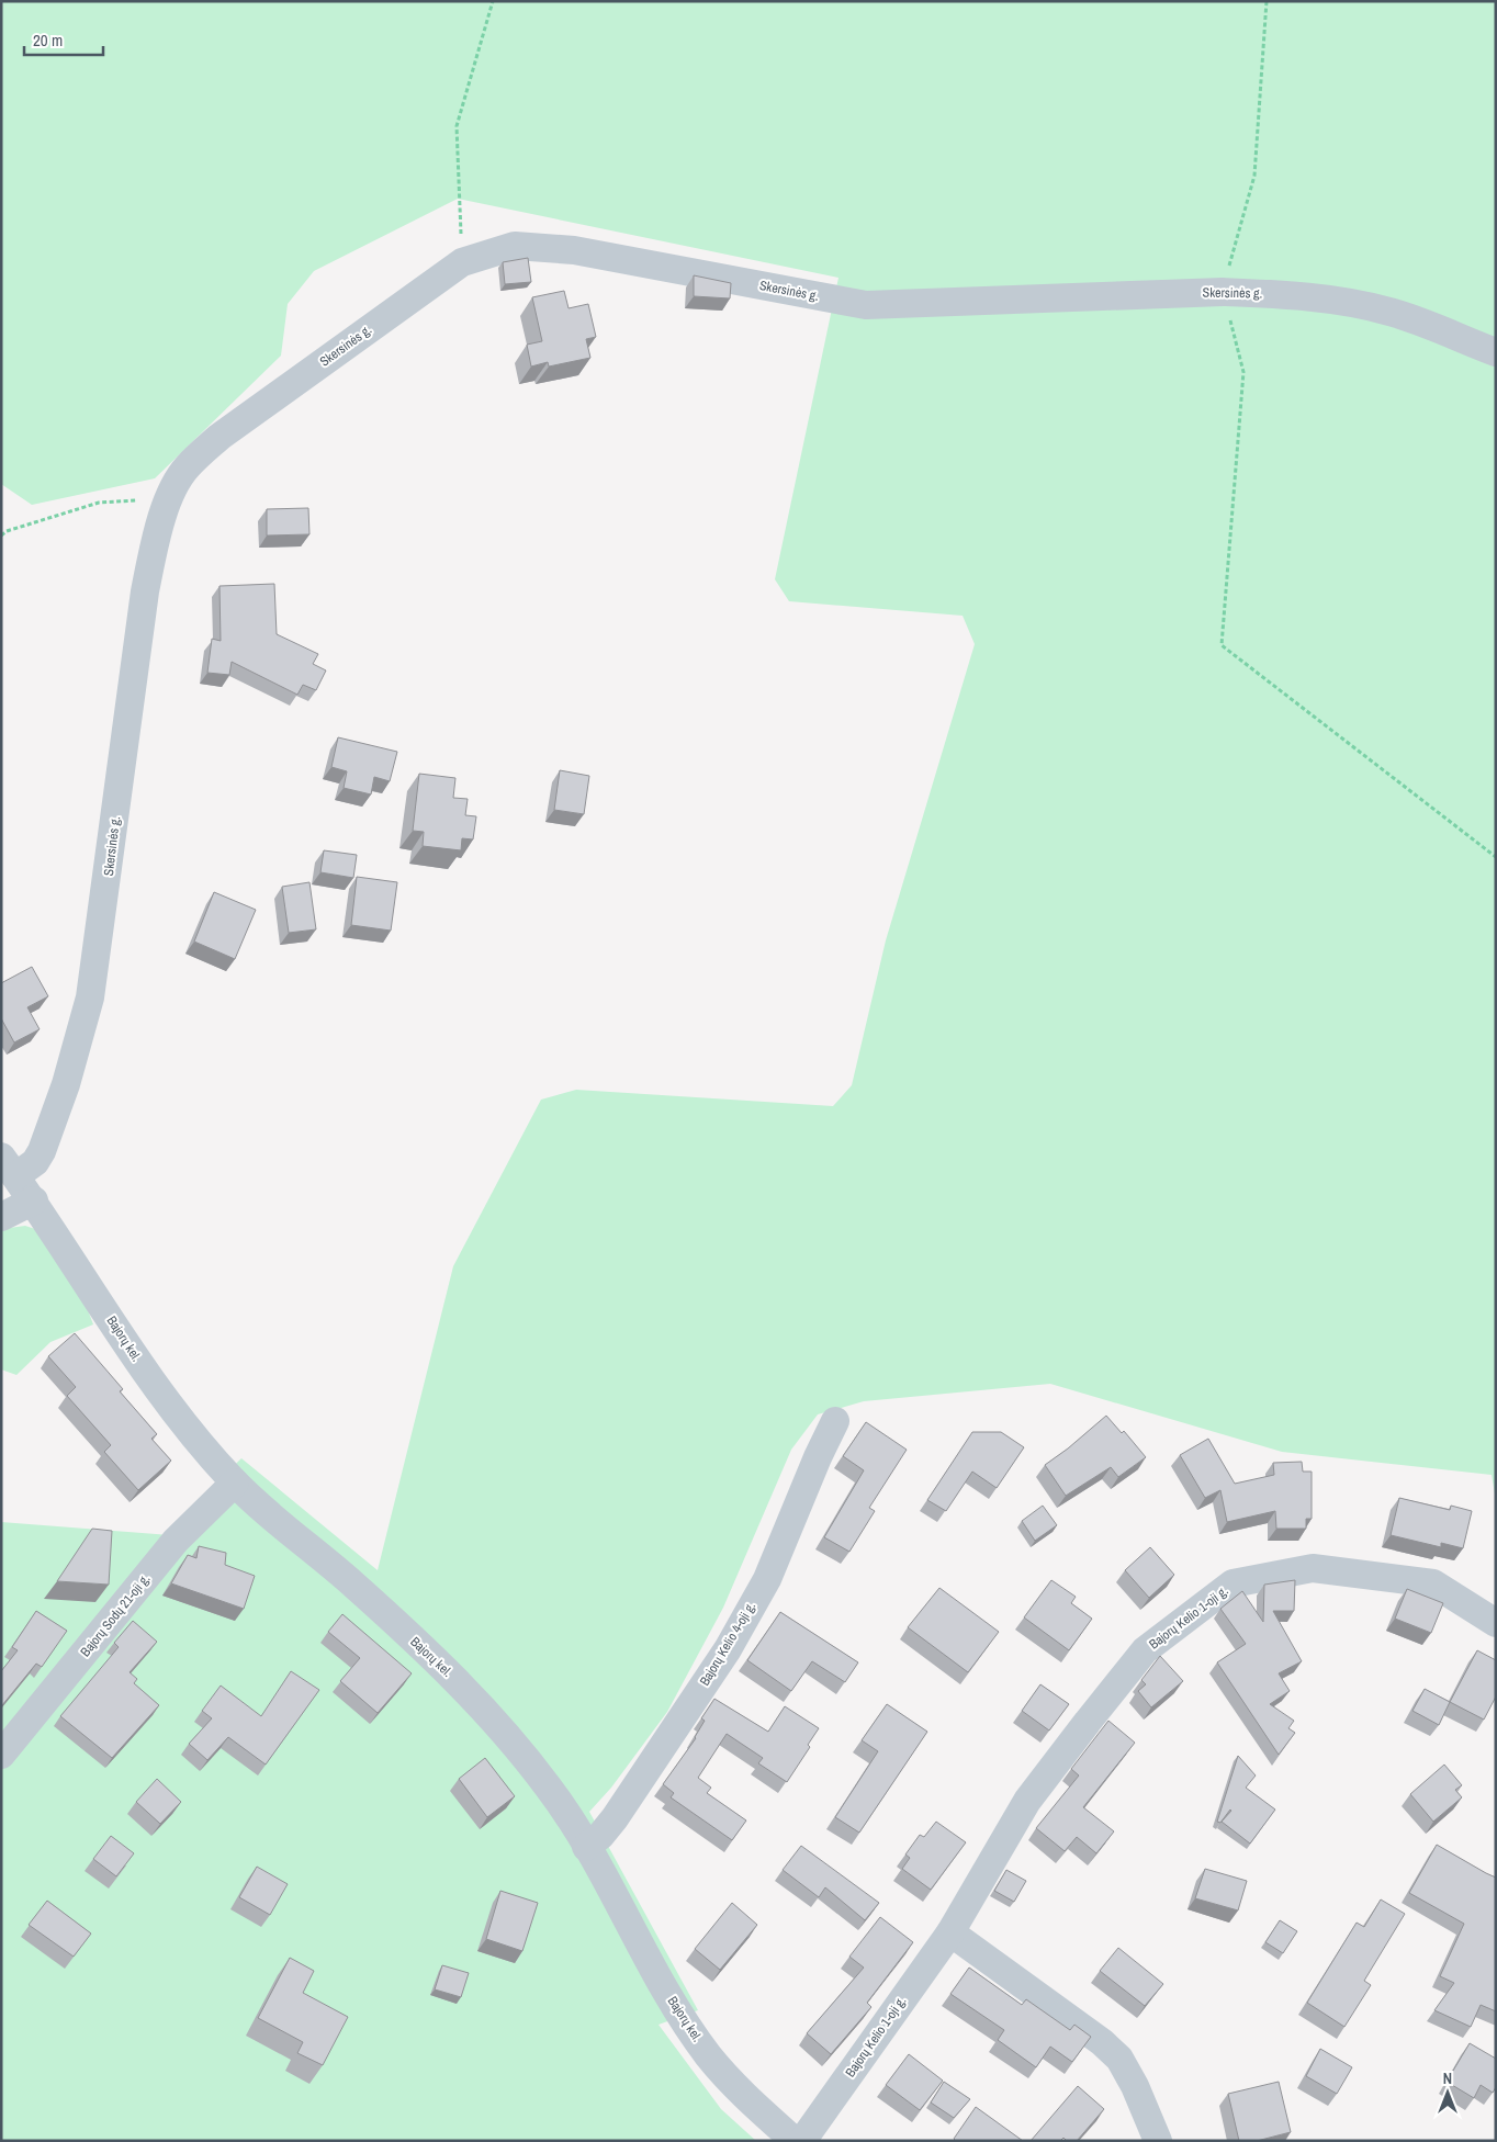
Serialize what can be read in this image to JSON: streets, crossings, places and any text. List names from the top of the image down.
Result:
{
  "streets": {
    "street": [
      "Skersinės g.",
      "Bajorų kel.",
      "Bajorų Sodų 21-oji g.",
      "Bajorų Kelio 1-oji g.",
      "Bajorų Kelio 4-oji g."
    ]
  },
  "crossings": [
    ["Skersinės g.", "Bajorų kel."],
    ["Bajorų kel.", "Bajorų Sodų 21-oji g."],
    ["Bajorų kel.", "Bajorų Kelio 4-oji g."]
  ],
  "scale_bar": "20 m",
  "north": "top"
}
